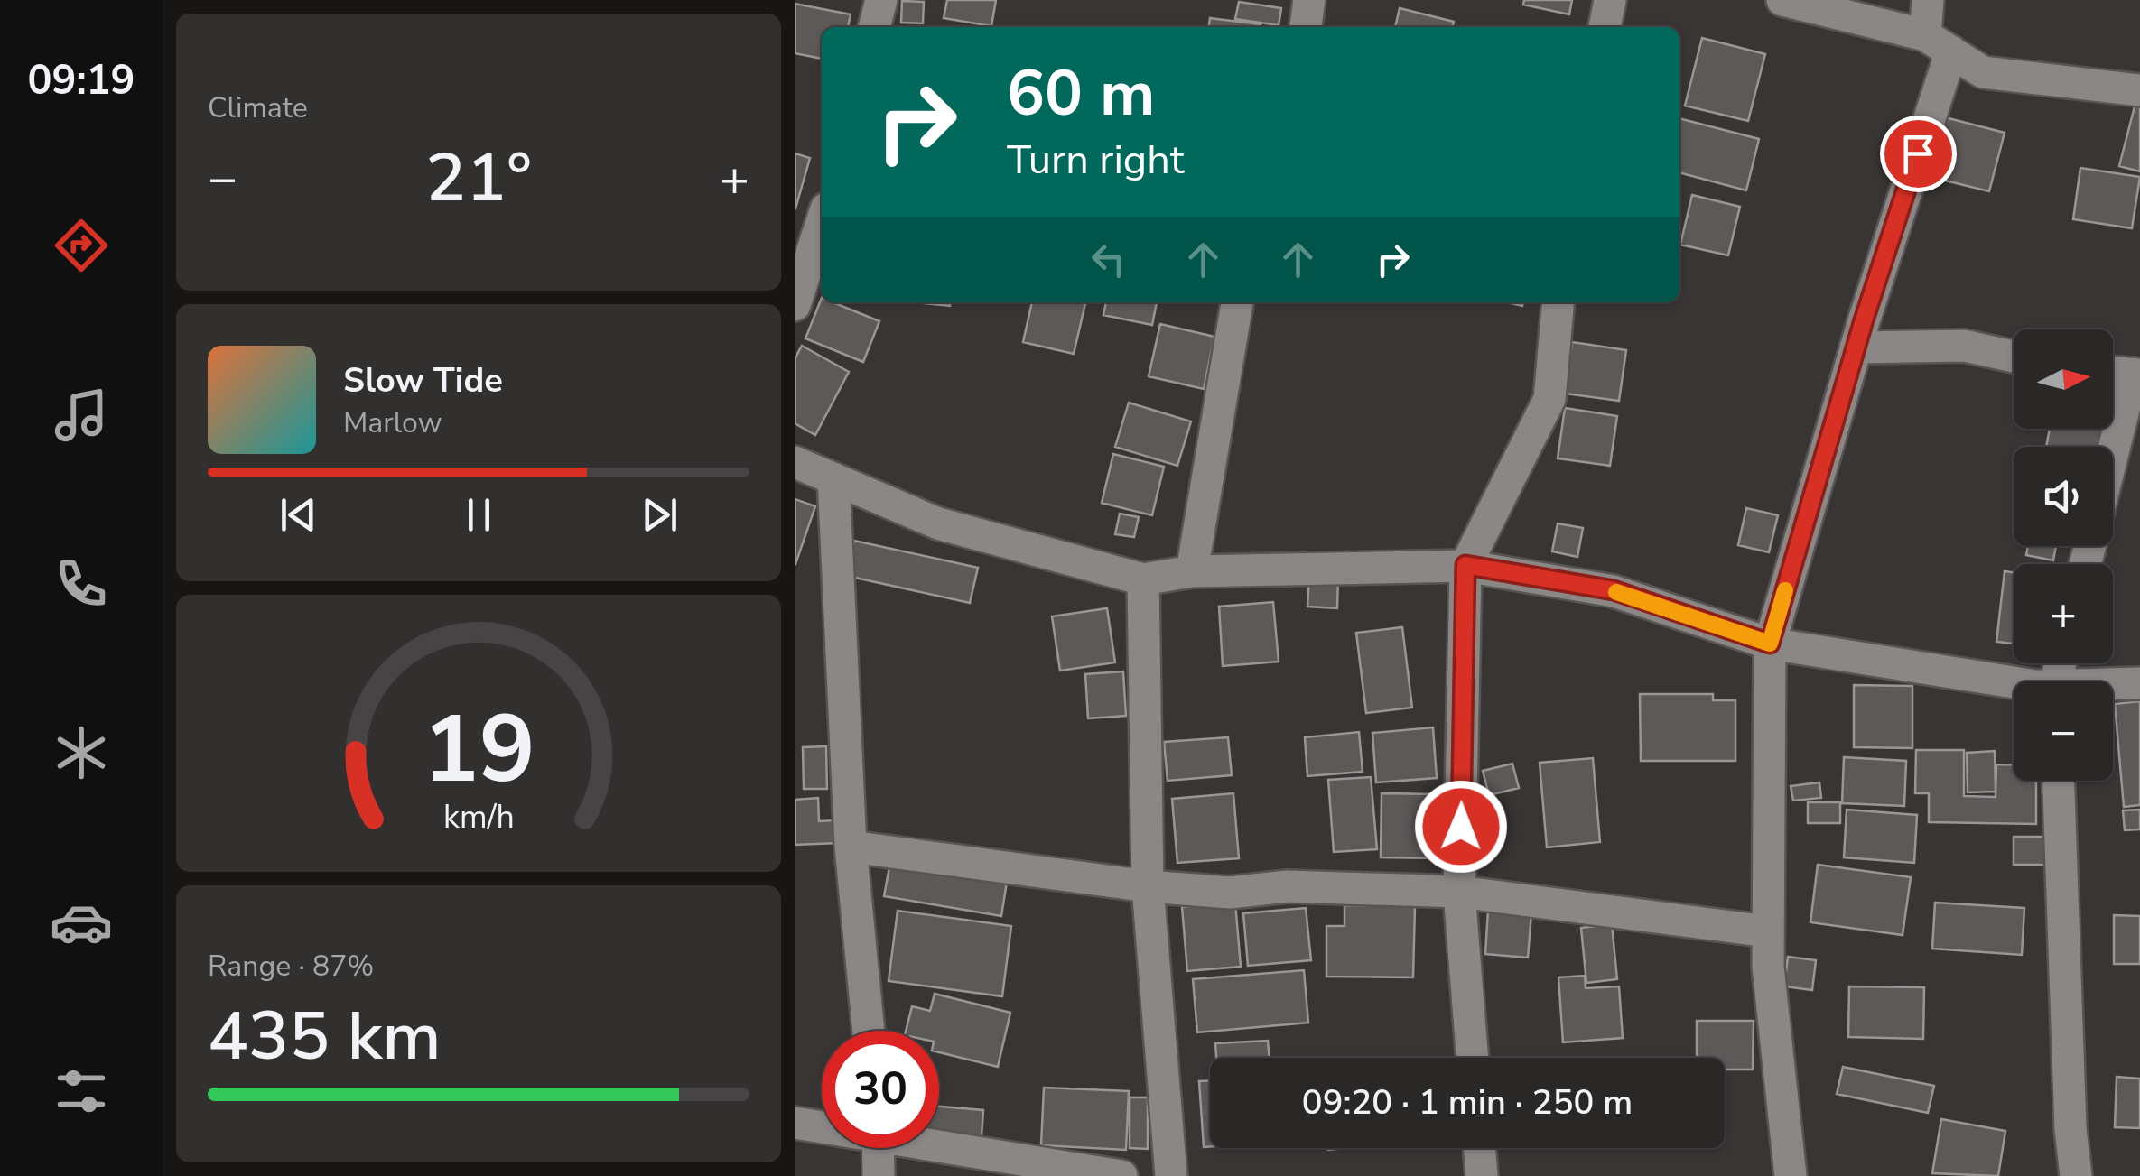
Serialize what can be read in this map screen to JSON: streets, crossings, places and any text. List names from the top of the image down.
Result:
{
  "north": "right",
  "page": {
    "tabs": "09:19",
    "tile": [
      "Climate",
      ["Range · 87%", "435 km"]
    ],
    "turn": ["60 m", "Turn right"],
    "heat": ["−", "21°", "+"],
    "map_buttons": ["+", "−"],
    "song": ["Slow Tide", "Marlow"],
    "limit": "30",
    "trip": "09:20 · 1 min · 250 m",
    "gauge": ["19", "km/h"]
  }
}
